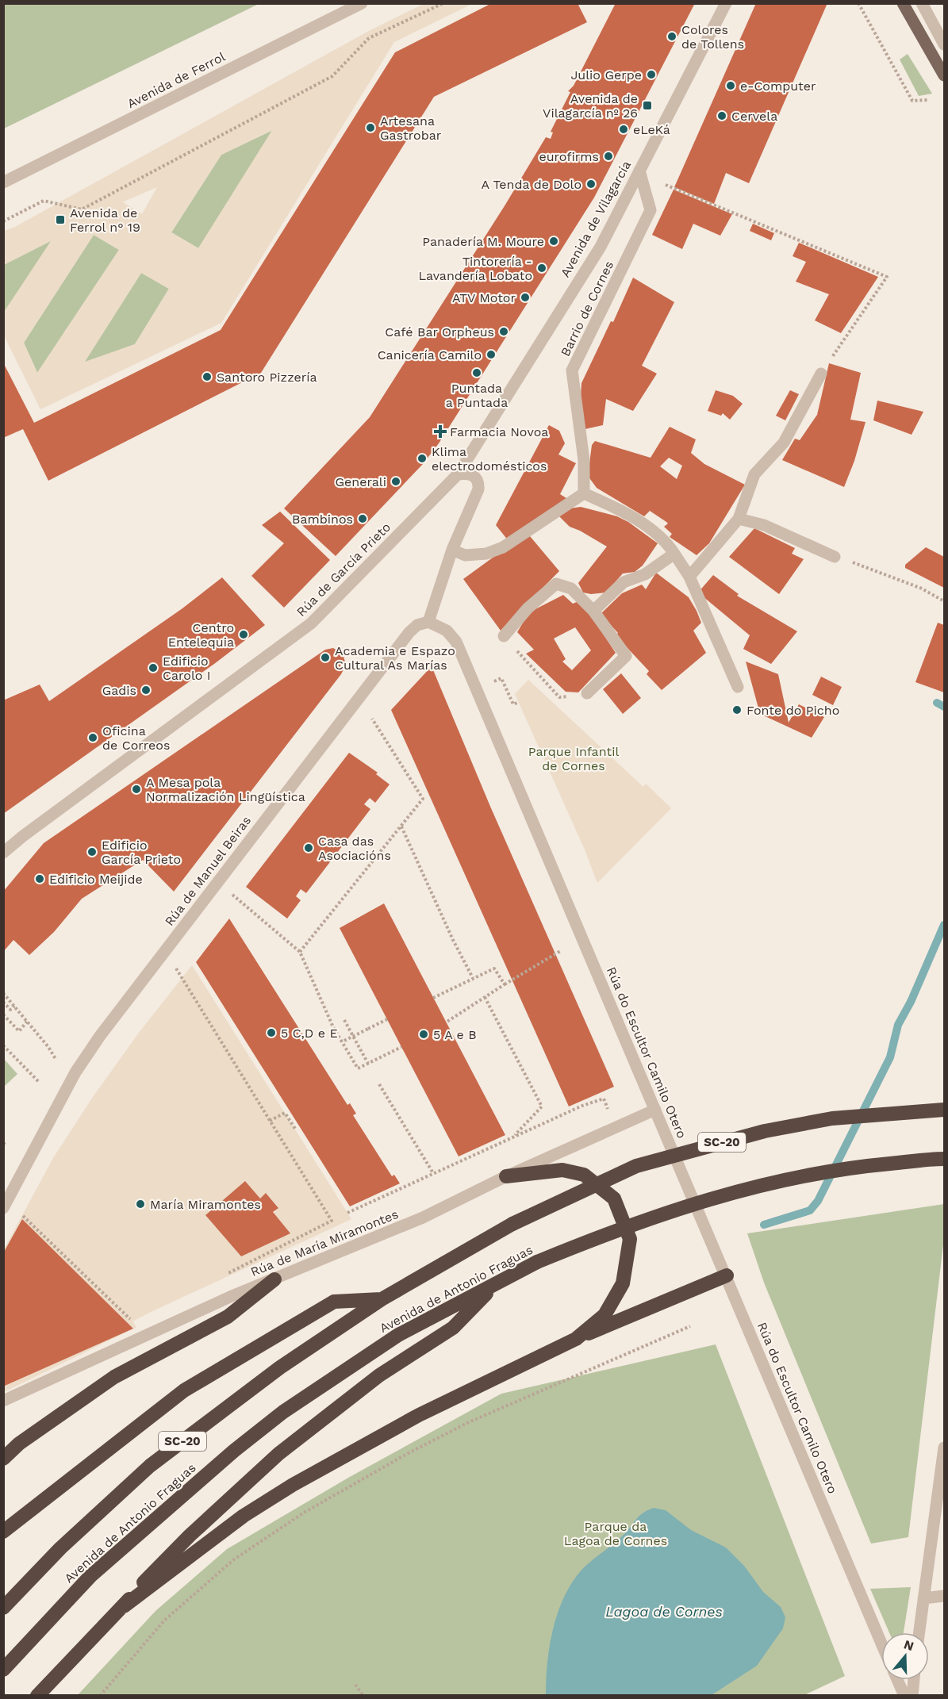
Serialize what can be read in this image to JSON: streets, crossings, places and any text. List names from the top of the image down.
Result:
{
  "streets": {
    "highway": ["SC-20", "Avenida de Antonio Fraguas"],
    "street": [
      "Avenida de Ferrol",
      "Avenida de Vilagarcía",
      "Barrio de Cornes",
      "Rúa de García Prieto",
      "Rúa de Manuel Beiras",
      "Rúa do Escultor Camilo Otero",
      "Rúa de María Miramontes"
    ]
  },
  "crossings": [
    ["Avenida de Vilagarcía", "Barrio de Cornes"],
    ["Avenida de Vilagarcía", "Rúa de García Prieto"],
    ["Rúa de Manuel Beiras", "Rúa do Escultor Camilo Otero"],
    ["Rúa do Escultor Camilo Otero", "Rúa de María Miramontes"],
    ["SC-20", "Avenida de Antonio Fraguas"]
  ],
  "water": ["Lagoa de Cornes"],
  "parks": ["Parque Infantil de Cornes", "Parque da Lagoa de Cornes"],
  "places": {
    "other": [
      "Colores de Tollens",
      "Julio Gerpe",
      "e-Computer",
      "Cervela",
      "Artesana Gastrobar",
      "eLeKá",
      "eurofirms",
      "A Tenda de Dolo",
      "Panadería M. Moure",
      "Tintorería - Lavandería Lobato",
      "ATV Motor",
      "Café Bar Orpheus",
      "Canicería Camilo",
      "Puntada a Puntada",
      "Santoro Pizzería",
      "Klima electrodomésticos",
      "Generali",
      "Bambinos",
      "Centro Entelequia",
      "Academia e Espazo Cultural As Marías",
      "Edificio Carolo I",
      "Gadis",
      "Fonte do Picho",
      "Oficina de Correos",
      "A Mesa pola Normalización Lingüística",
      "Casa das Asociacións",
      "Edificio García Prieto",
      "Edificio Meijide",
      "5 C,D e E",
      "5 A e B",
      "María Miramontes"
    ],
    "transit": ["Avenida de Vilagarcía nº 26", "Avenida de Ferrol n° 19"],
    "health": ["Farmacia Novoa"]
  },
  "north": "top"
}
